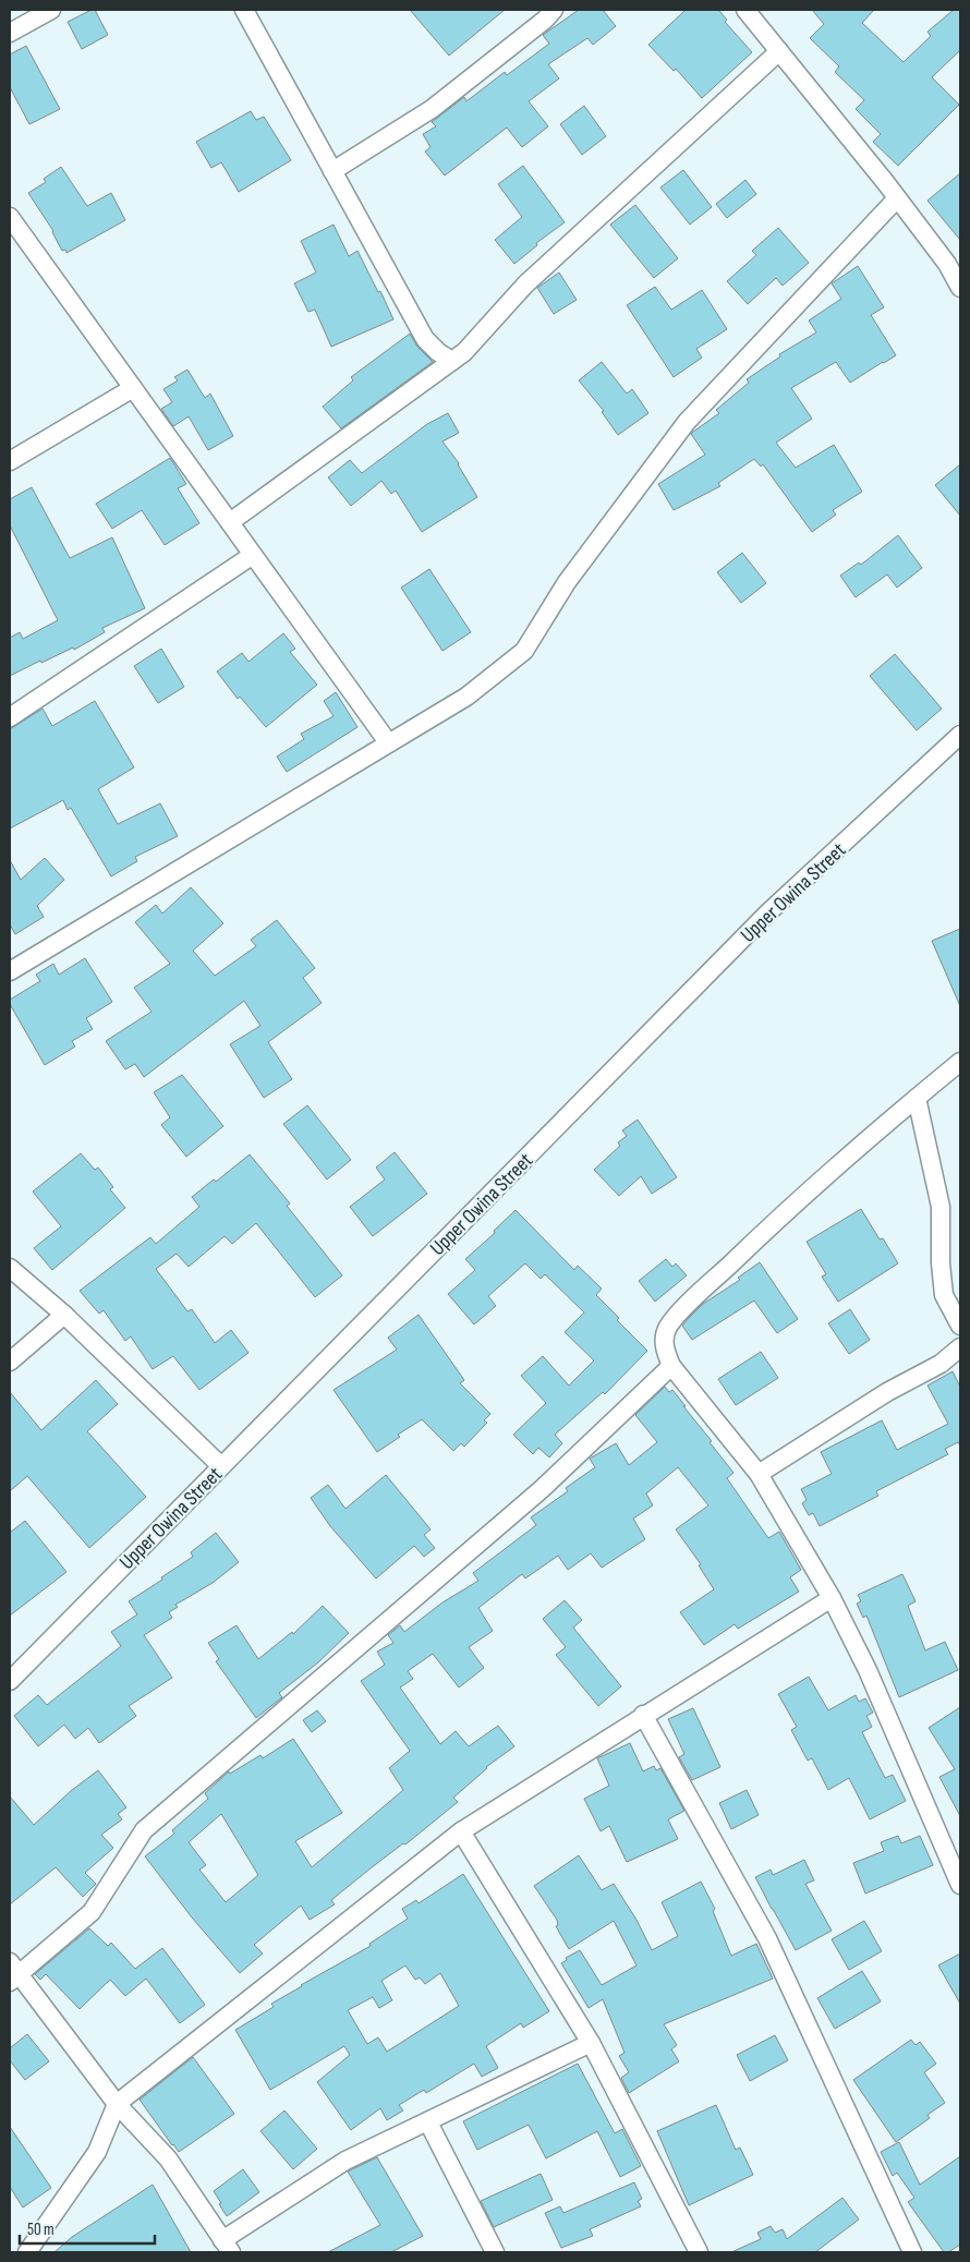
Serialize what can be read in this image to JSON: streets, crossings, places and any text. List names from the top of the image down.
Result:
{
  "streets": {
    "street": ["Upper Owina Street"]
  },
  "scale_bar": "50 m"
}
